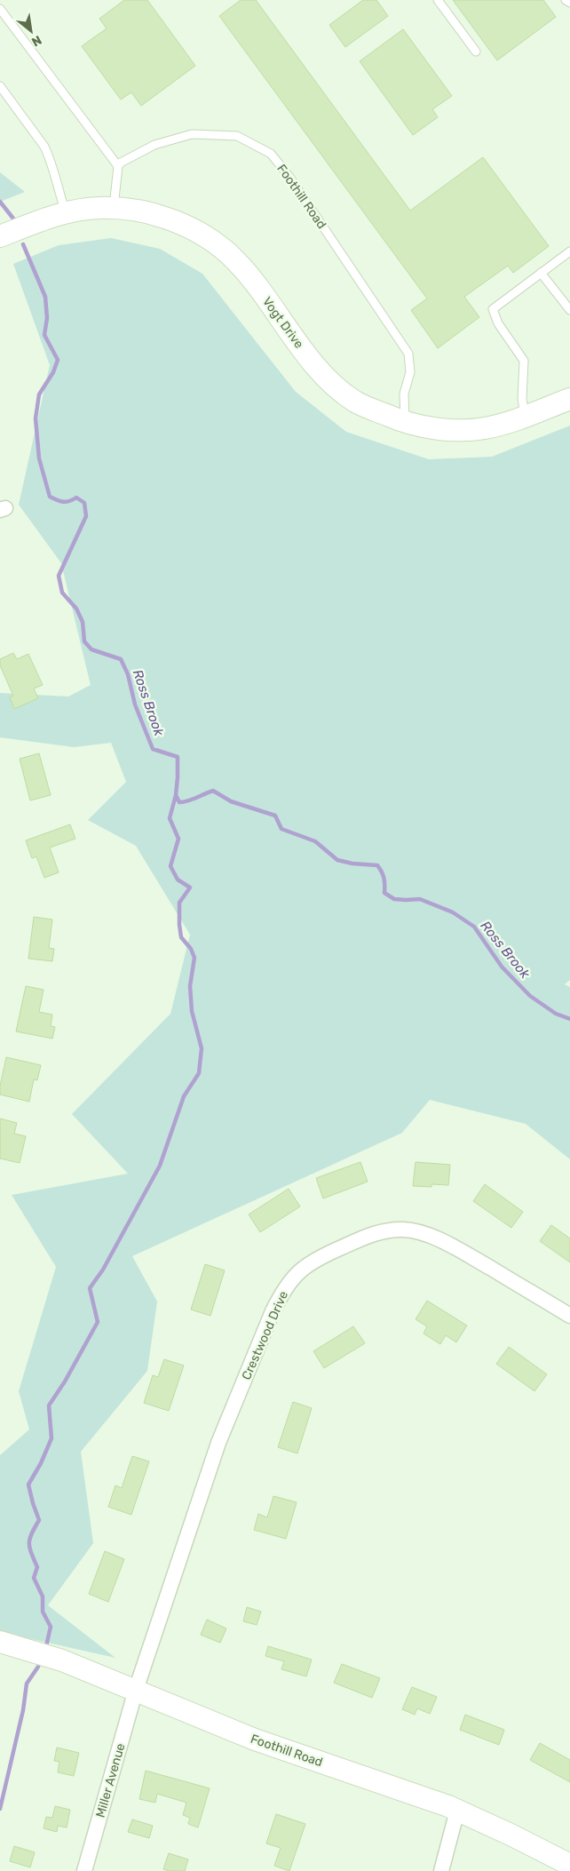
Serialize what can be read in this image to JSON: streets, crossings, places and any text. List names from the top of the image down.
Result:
{
  "streets": {
    "street": [
      "Foothill Road",
      "Vogt Drive",
      "Crestwood Drive",
      "Miller Avenue"
    ]
  },
  "crossings": [
    ["Foothill Road", "Vogt Drive"],
    ["Foothill Road", "Crestwood Drive"],
    ["Foothill Road", "Miller Avenue"],
    ["Crestwood Drive", "Miller Avenue"]
  ],
  "water": ["Ross Brook"],
  "north": "bottom right"
}
